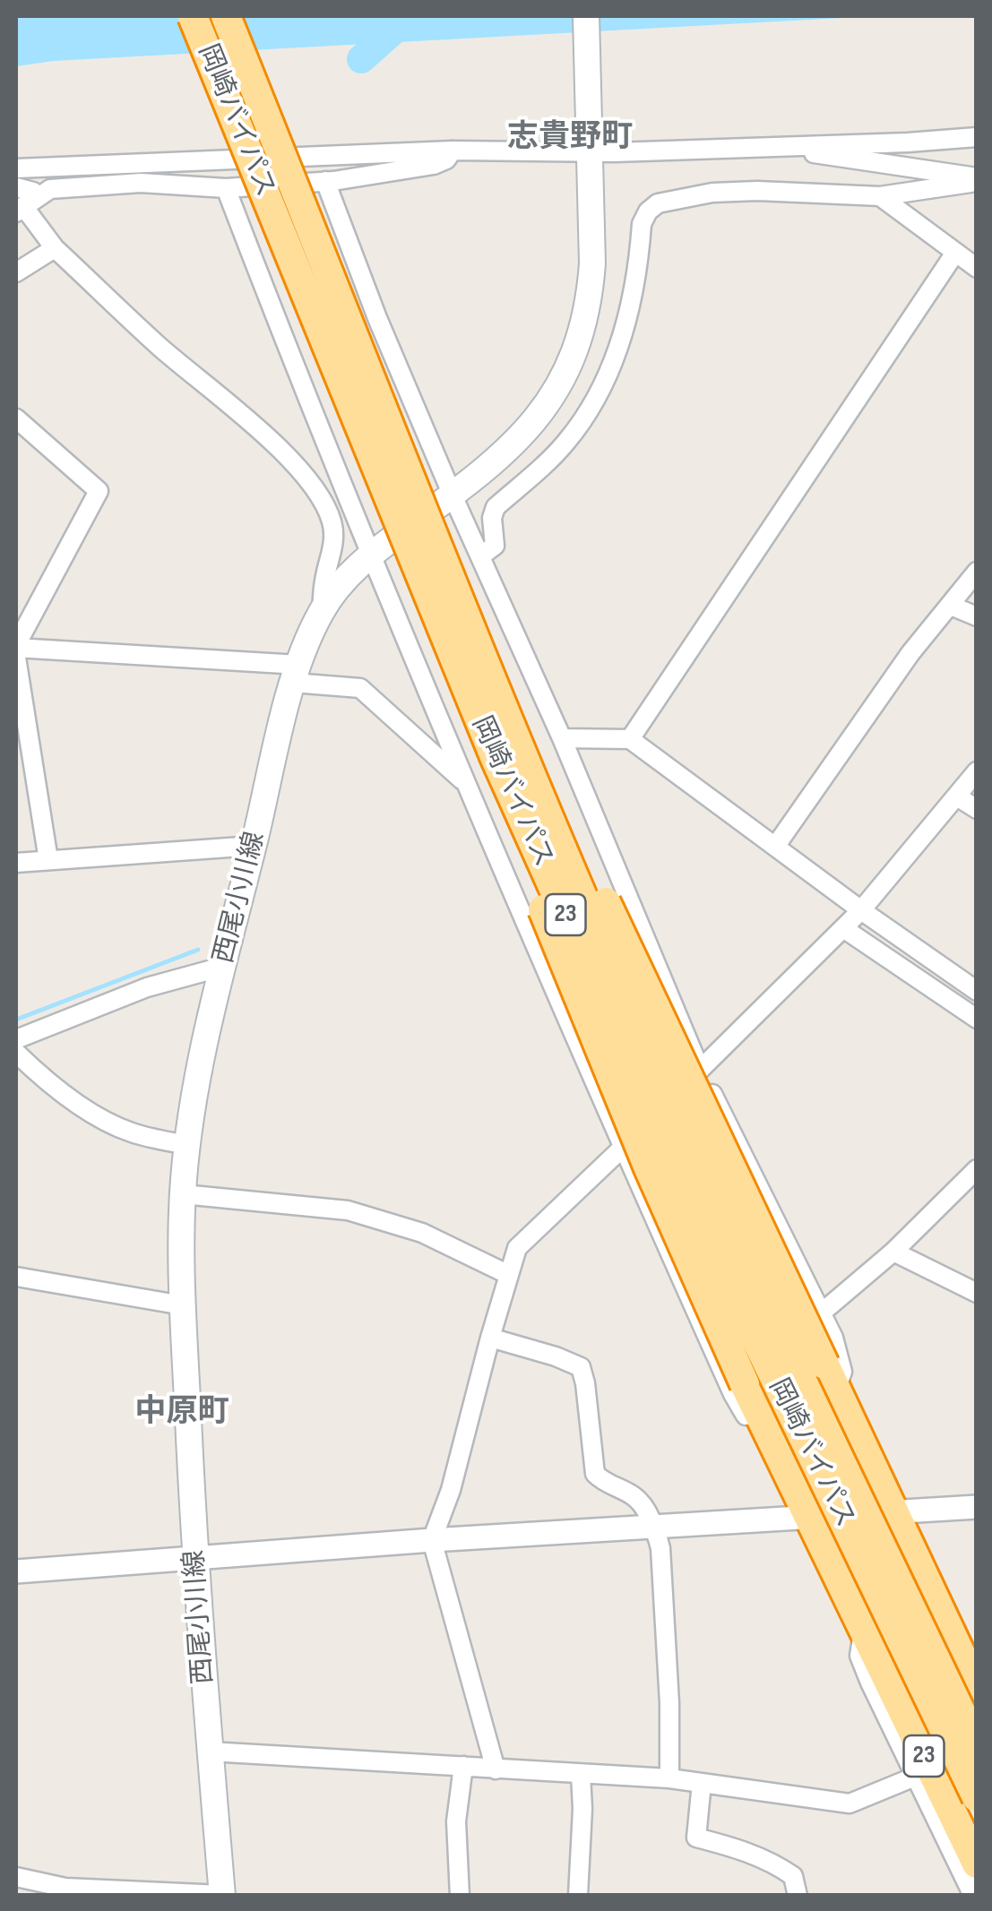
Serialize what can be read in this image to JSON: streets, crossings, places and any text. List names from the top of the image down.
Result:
{
  "streets": {
    "highway": ["岡崎バイパス", "23"],
    "main road": ["西尾小川線"]
  },
  "crossings": [
    ["岡崎バイパス", "23"]
  ],
  "districts": ["志貴野町", "中原町"]
}
